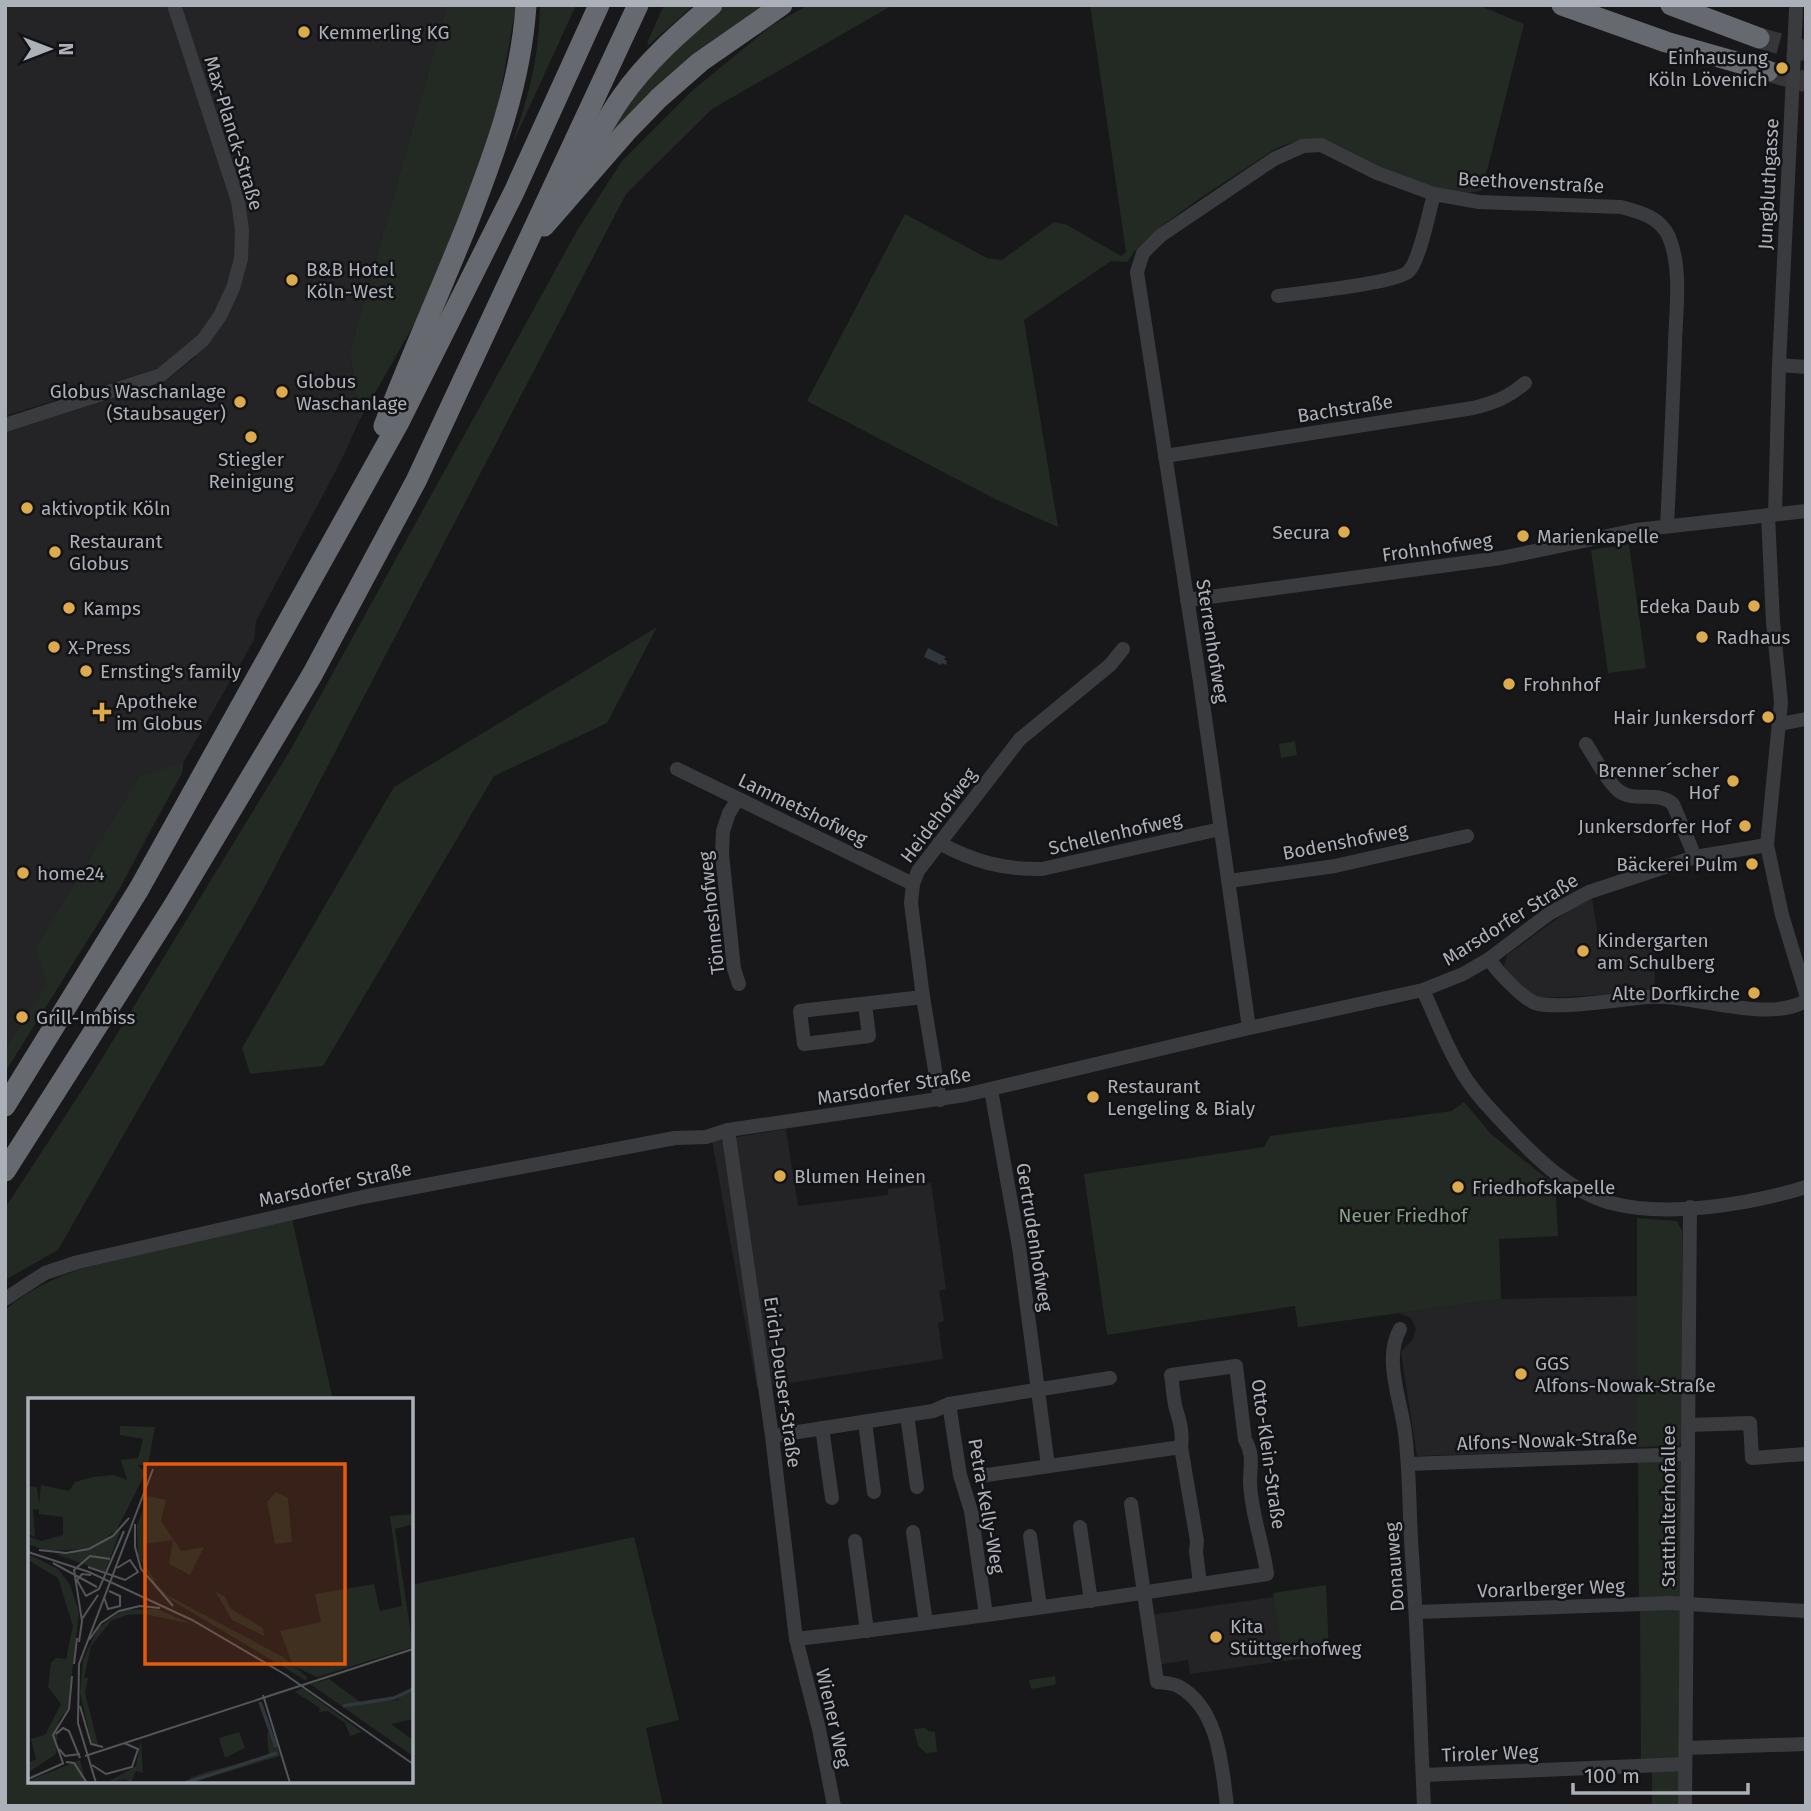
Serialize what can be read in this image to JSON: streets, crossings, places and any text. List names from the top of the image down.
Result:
{
  "streets": {
    "street": [
      "Max-Planck-Straße",
      "Beethovenstraße",
      "Jungbluthgasse",
      "Bachstraße",
      "Frohnhofweg",
      "Sterrenhofweg",
      "Lammetshofweg",
      "Heidehofweg",
      "Schellenhofweg",
      "Bodenshofweg",
      "Tönneshofweg",
      "Marsdorfer Straße",
      "Gertrudenhofweg",
      "Erich-Deuser-Straße",
      "Alfons-Nowak-Straße",
      "Otto-Klein-Straße",
      "Petra-Kelly-Weg",
      "Statthalterhofallee",
      "Donauweg",
      "Vorarlberger Weg",
      "Wiener Weg",
      "Tiroler Weg"
    ]
  },
  "crossings": [
    ["Beethovenstraße", "Frohnhofweg"],
    ["Beethovenstraße", "Sterrenhofweg"],
    ["Jungbluthgasse", "Frohnhofweg"],
    ["Jungbluthgasse", "Marsdorfer Straße"],
    ["Bachstraße", "Sterrenhofweg"],
    ["Frohnhofweg", "Sterrenhofweg"],
    ["Sterrenhofweg", "Schellenhofweg"],
    ["Sterrenhofweg", "Bodenshofweg"],
    ["Sterrenhofweg", "Marsdorfer Straße"],
    ["Lammetshofweg", "Heidehofweg"],
    ["Lammetshofweg", "Tönneshofweg"],
    ["Heidehofweg", "Schellenhofweg"],
    ["Heidehofweg", "Marsdorfer Straße"],
    ["Marsdorfer Straße", "Gertrudenhofweg"],
    ["Marsdorfer Straße", "Erich-Deuser-Straße"],
    ["Erich-Deuser-Straße", "Wiener Weg"],
    ["Alfons-Nowak-Straße", "Statthalterhofallee"],
    ["Alfons-Nowak-Straße", "Donauweg"],
    ["Statthalterhofallee", "Vorarlberger Weg"],
    ["Statthalterhofallee", "Tiroler Weg"],
    ["Donauweg", "Vorarlberger Weg"],
    ["Donauweg", "Tiroler Weg"]
  ],
  "parks": ["Neuer Friedhof"],
  "places": {
    "other": [
      "Kemmerling KG",
      "Einhausung Köln Lövenich",
      "B&B Hotel Köln-West",
      "Globus Waschanlage",
      "Globus Waschanlage (Staubsauger)",
      "Stiegler Reinigung",
      "aktivoptik Köln",
      "Secura",
      "Marienkapelle",
      "Restaurant Globus",
      "Edeka Daub",
      "Kamps",
      "Radhaus",
      "X-Press",
      "Ernsting's family",
      "Frohnhof",
      "Hair Junkersdorf",
      "Brenner´scher Hof",
      "Junkersdorfer Hof",
      "Bäckerei Pulm",
      "home24",
      "Kindergarten am Schulberg",
      "Alte Dorfkirche",
      "Grill-Imbiss",
      "Restaurant Lengeling & Bialy",
      "Blumen Heinen",
      "Friedhofskapelle",
      "GGS Alfons-Nowak-Straße",
      "Kita Stüttgerhofweg"
    ],
    "health": ["Apotheke im Globus"]
  },
  "scale_bar": "100 m",
  "north": "right"
}
